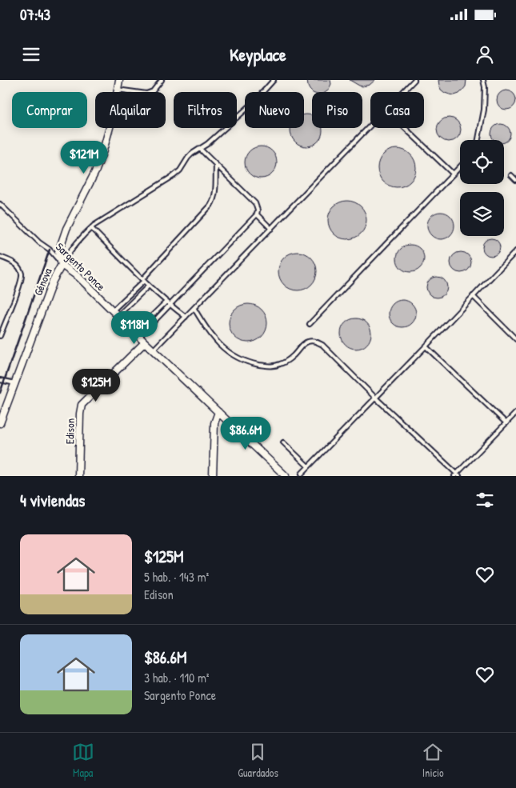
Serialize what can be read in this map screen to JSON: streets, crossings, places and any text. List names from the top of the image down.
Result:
{
  "streets": {
    "street": ["Sargento Ponce", "Génova", "Edison"]
  },
  "crossings": [
    ["Sargento Ponce", "Génova"],
    ["Sargento Ponce", "Edison"]
  ],
  "page": {
    "status": "07:43",
    "header": "Keyplace",
    "chip": [
      "Comprar",
      "Alquilar",
      "Filtros",
      "Nuevo",
      "Piso",
      "Casa"
    ],
    "price": [
      "$121M",
      "$118M",
      "$125M",
      "$86.6M"
    ],
    "heading": "4 viviendas",
    "list": [
      {
        "name": "$125M",
        "note": "5 hab. · 143 m² · Edison"
      },
      {
        "name": "$86.6M",
        "note": "3 hab. · 110 m² · Sargento Ponce"
      }
    ],
    "tabs": ["Mapa", "Guardados", "Inicio"]
  }
}
